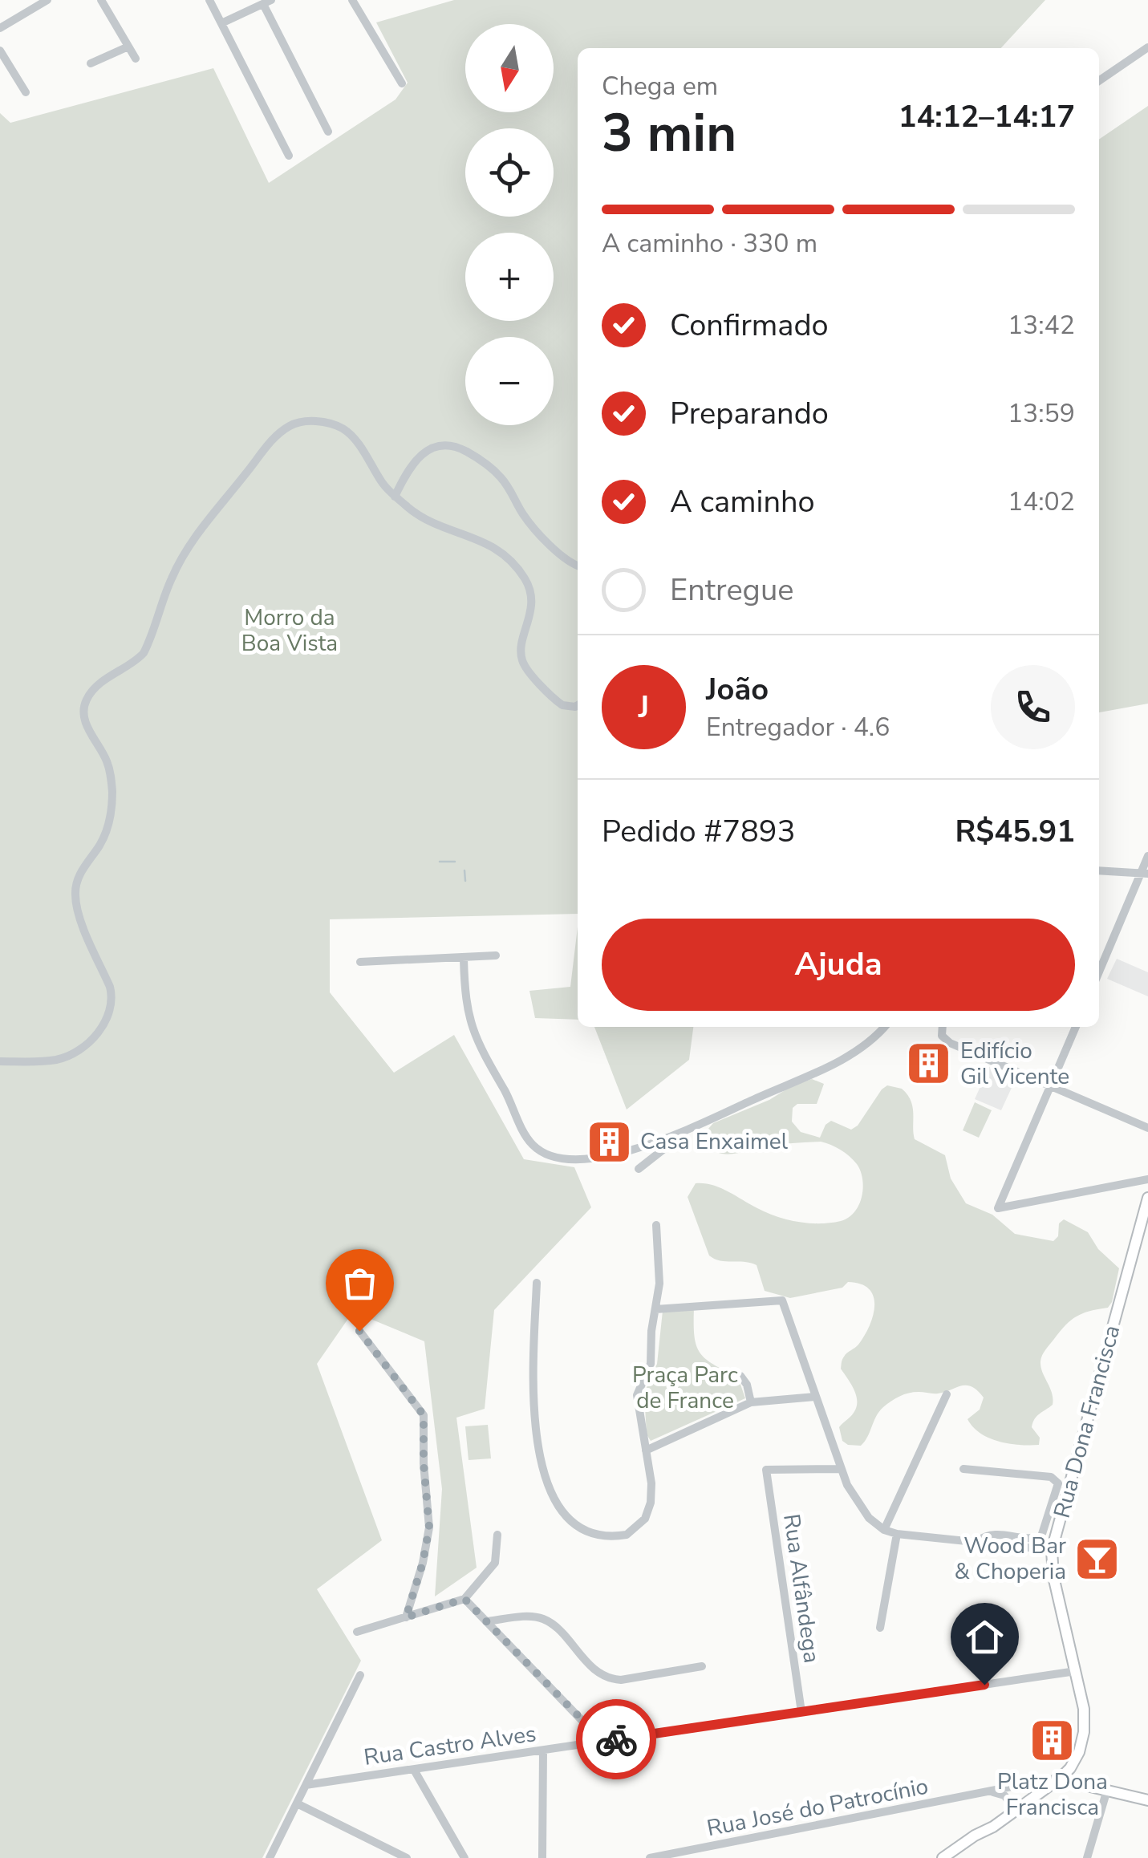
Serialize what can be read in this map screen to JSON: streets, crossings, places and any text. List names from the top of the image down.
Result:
{
  "streets": {
    "main road": ["Rua Dona Francisca"],
    "street": ["Rua Alfândega", "Rua Castro Alves", "Rua José do Patrocínio"]
  },
  "crossings": [
    ["Rua Dona Francisca", "Rua Castro Alves"],
    ["Rua Alfândega", "Rua Castro Alves"]
  ],
  "parks": ["Morro da Boa Vista", "Praça Parc de France"],
  "places": {
    "building": ["Edifício Gil Vicente", "Casa Enxaimel", "Platz Dona Francisca"],
    "bar": ["Wood Bar & Choperia"]
  },
  "north": "bottom",
  "page": {
    "map_buttons": ["+", "−"],
    "heading": ["3 min", "Chega em", "14:12–14:17"],
    "panel": [
      "João",
      "Entregador · 4.6",
      "Pedido #7893",
      "R$45.91"
    ],
    "bar": "A caminho · 330 m",
    "list": [
      ["Confirmado", "13:42"],
      ["Preparando", "13:59"],
      ["A caminho", "14:02"],
      "Entregue"
    ],
    "round": "J",
    "buttons": "Ajuda"
  }
}
